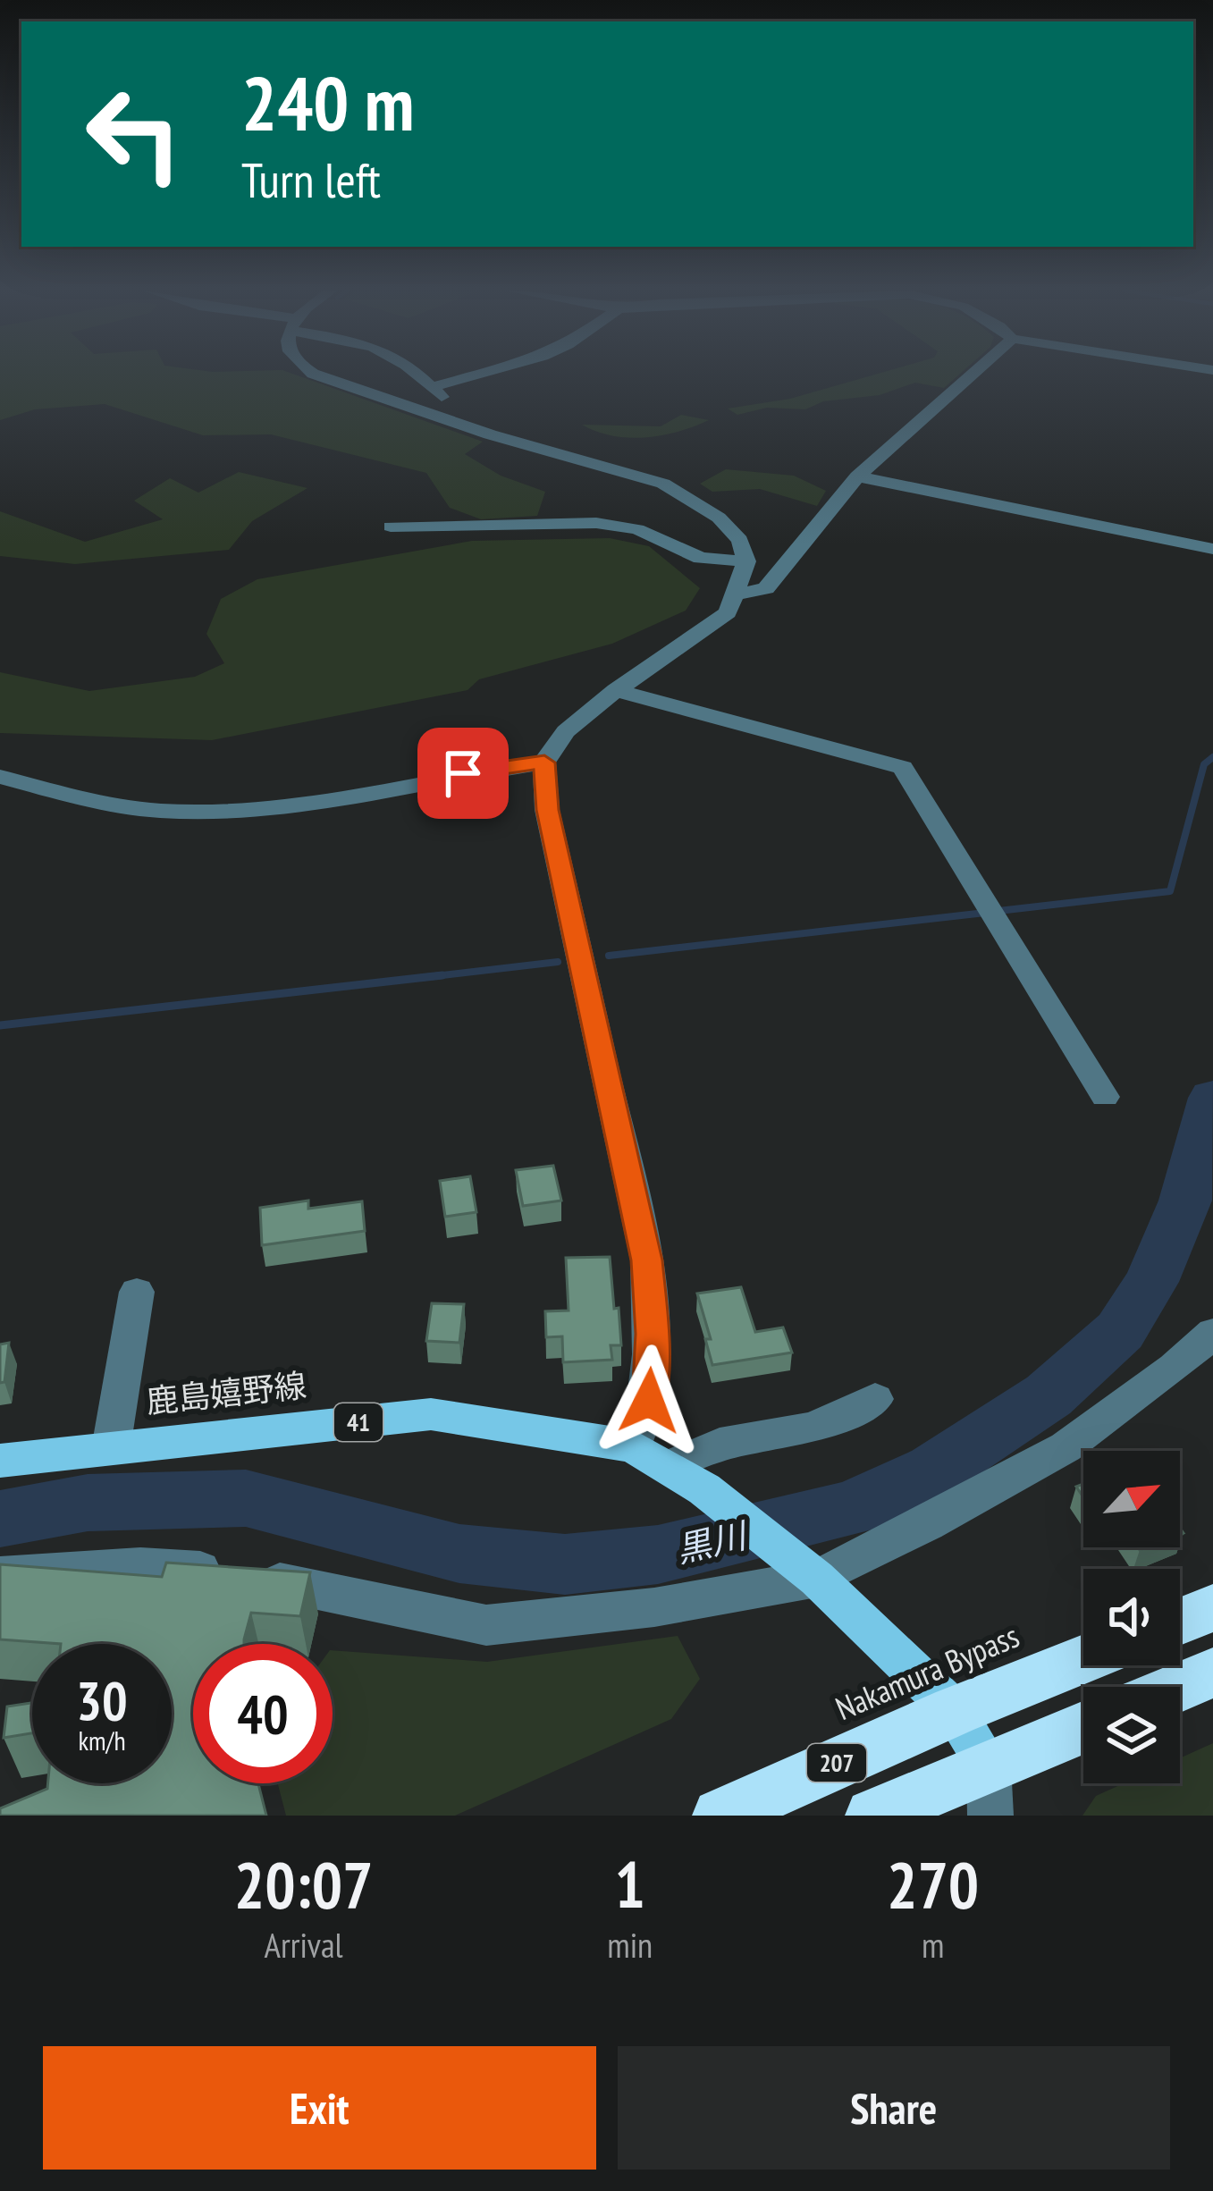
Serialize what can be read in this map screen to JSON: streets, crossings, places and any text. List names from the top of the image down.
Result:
{
  "streets": {
    "highway": ["Nakamura Bypass", "207"],
    "main road": ["鹿島嬉野線", "41"]
  },
  "crossings": [
    ["鹿島嬉野線", "41"],
    ["41", "Nakamura Bypass"],
    ["41", "207"]
  ],
  "water": ["黒川"],
  "north": "top right",
  "page": {
    "turn": ["240 m", "Turn left"],
    "speed": "30 km/h",
    "limit": "40",
    "eta": [
      "20:07",
      "Arrival",
      "1",
      "min",
      "270",
      "m"
    ],
    "buttons": ["Exit", "Share"]
  }
}
